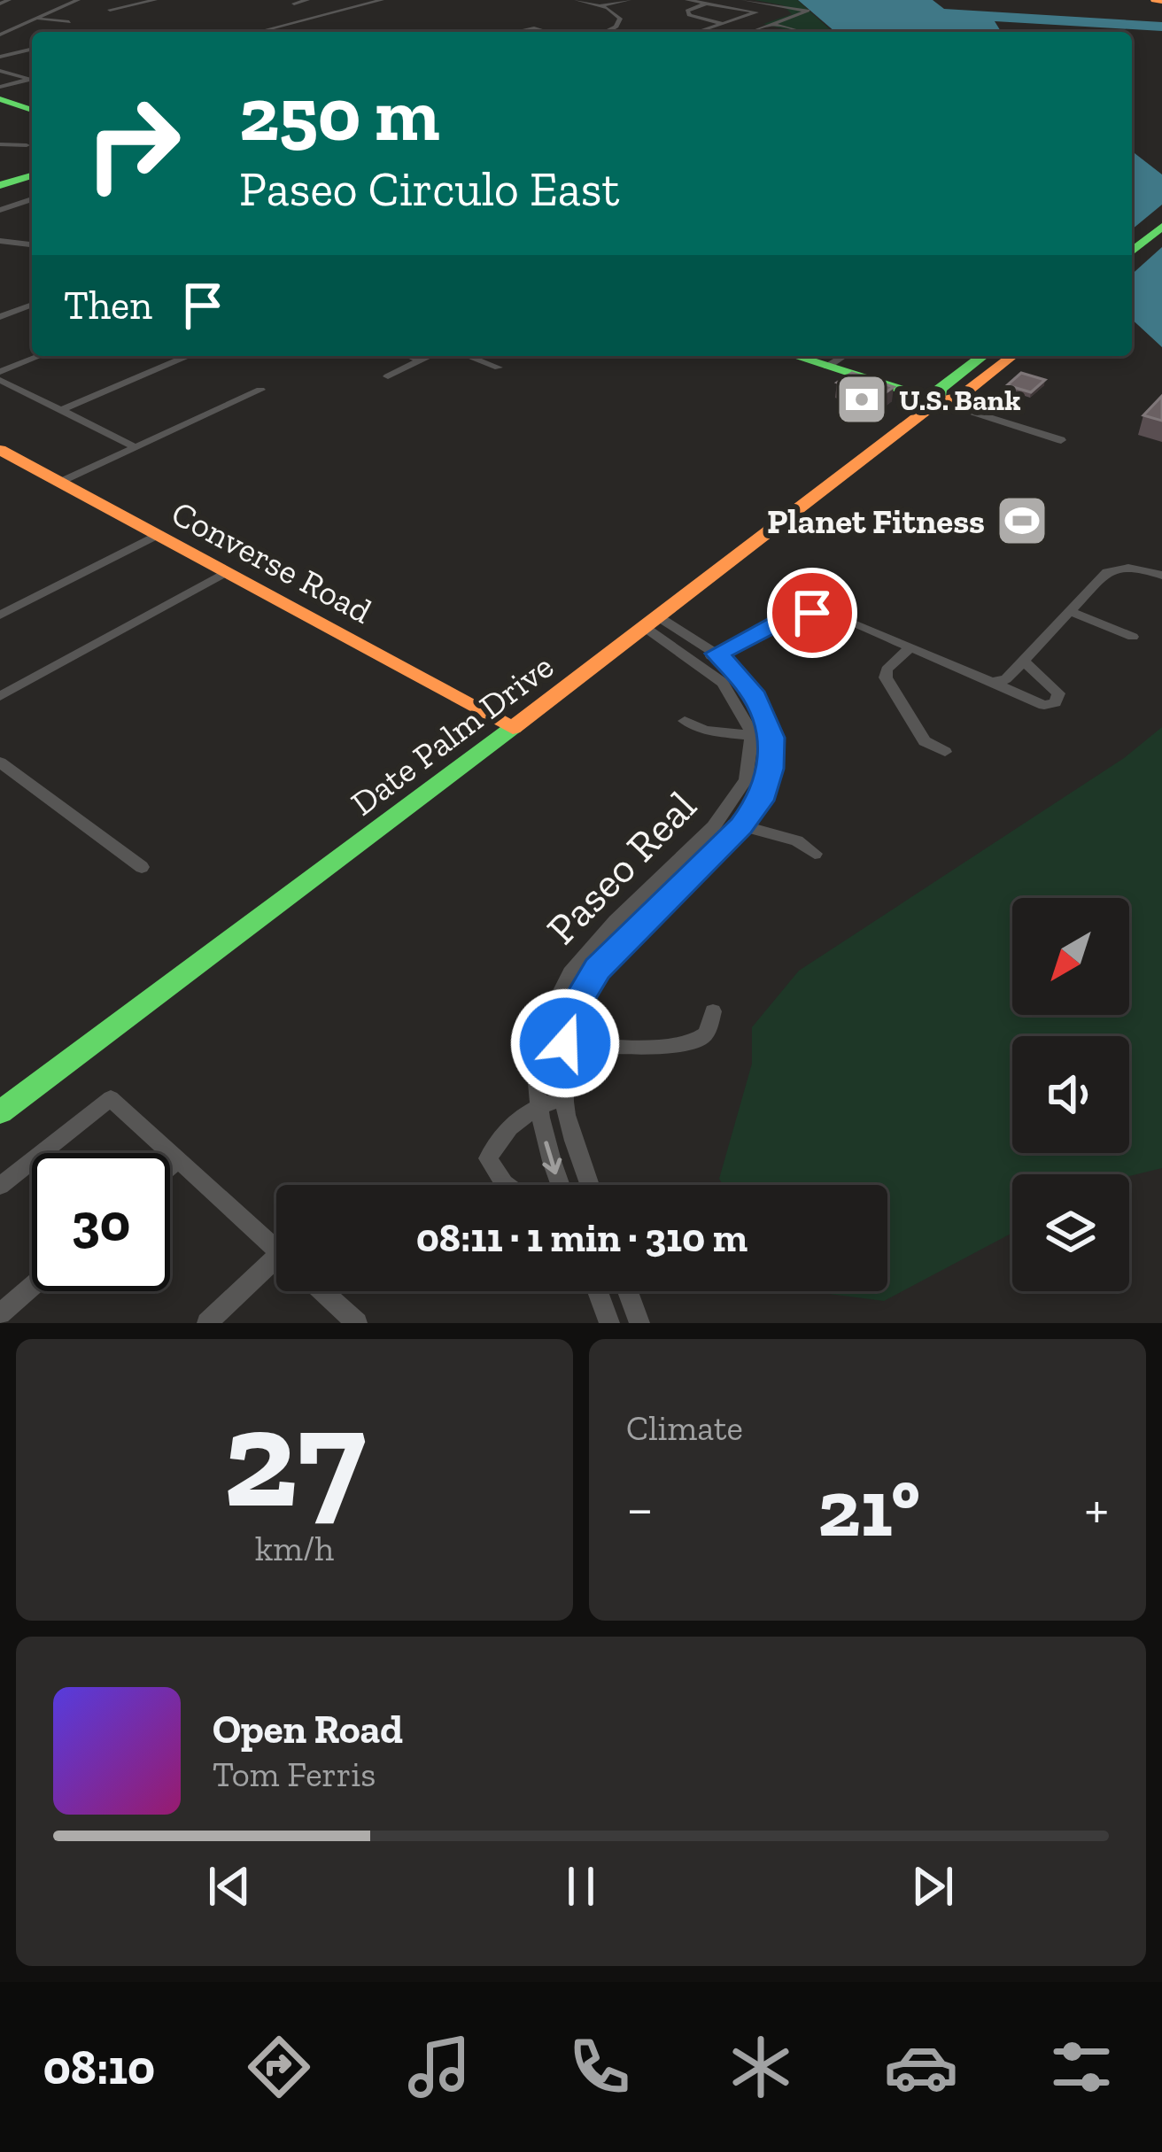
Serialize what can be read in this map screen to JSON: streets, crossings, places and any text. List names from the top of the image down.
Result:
{
  "streets": {
    "main road": ["Converse Road", "Date Palm Drive"],
    "street": ["Paseo Real"]
  },
  "crossings": [
    ["Converse Road", "Date Palm Drive"]
  ],
  "places": {
    "bank": ["U.S. Bank"],
    "sports": ["Planet Fitness"]
  },
  "north": "bottom left",
  "page": {
    "turn": ["250 m", "Paseo Circulo East"],
    "then": "Then",
    "limit": "30",
    "trip": "08:11 · 1 min · 310 m",
    "tile": [
      ["27", "km/h"],
      "Climate"
    ],
    "heat": ["−", "21°", "+"],
    "song": ["Open Road", "Tom Ferris"],
    "tabs": "08:10"
  }
}
